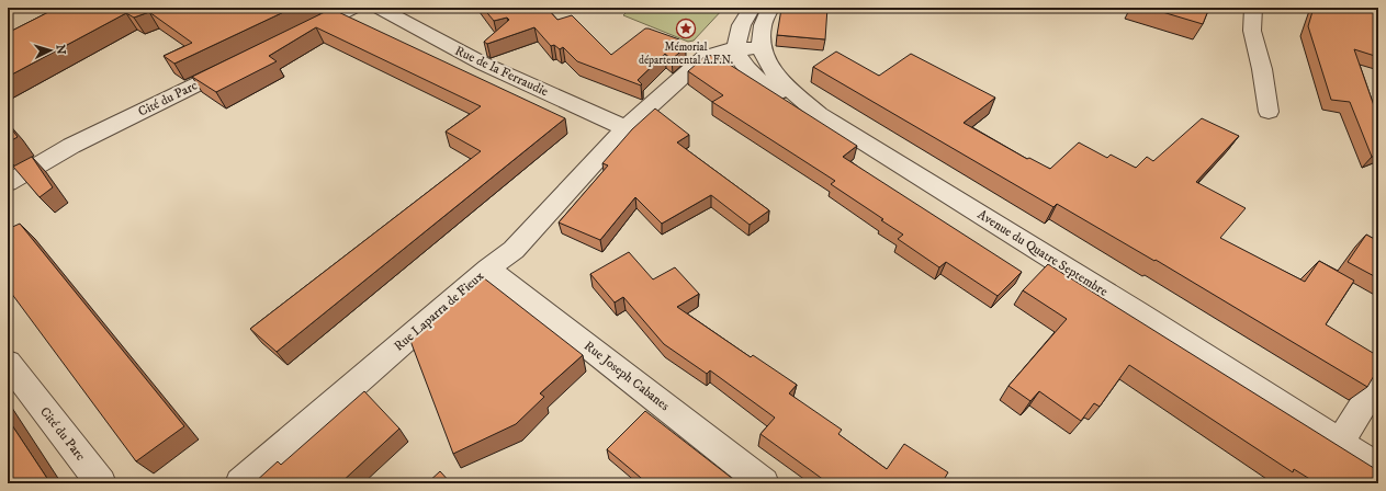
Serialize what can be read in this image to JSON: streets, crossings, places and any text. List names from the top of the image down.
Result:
{
  "streets": {
    "street": [
      "Rue de la Ferraudie",
      "Cité du Parc",
      "Avenue du Quatre Septembre",
      "Rue Laparra de Fieux",
      "Rue Joseph Cabanes"
    ]
  },
  "crossings": [
    ["Rue de la Ferraudie", "Rue Laparra de Fieux"],
    ["Rue Laparra de Fieux", "Rue Joseph Cabanes"]
  ],
  "places": {
    "place": ["Mémorial départemental A.F.N."]
  },
  "north": "right"
}
